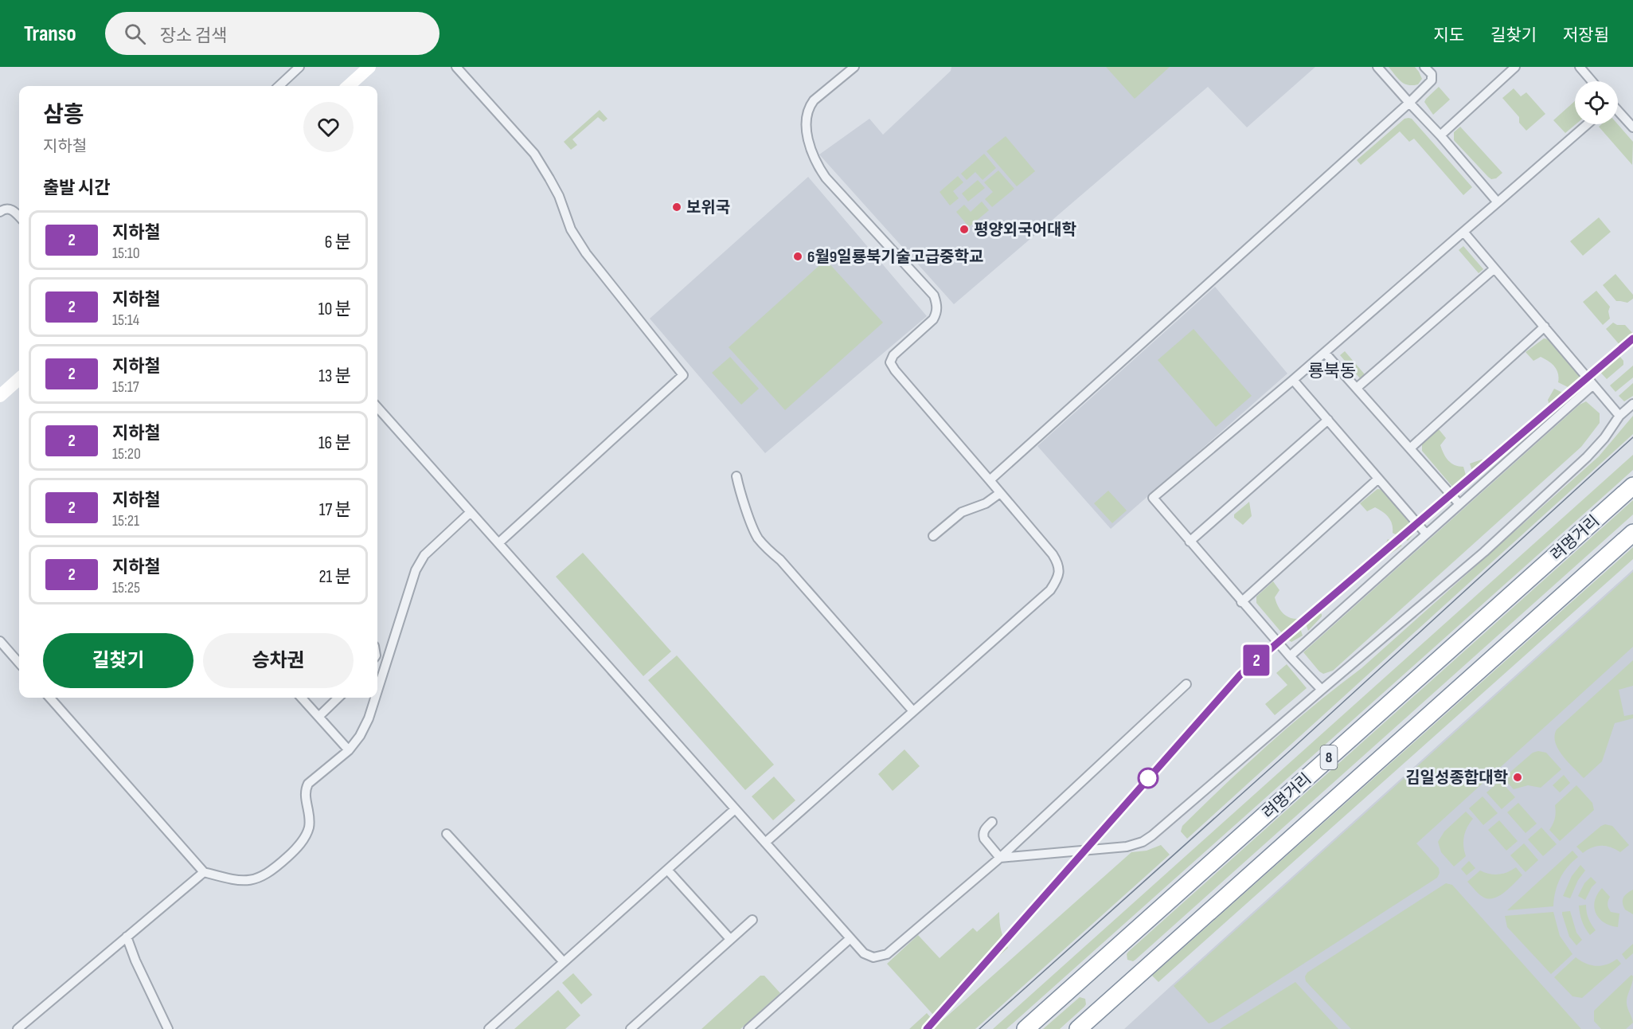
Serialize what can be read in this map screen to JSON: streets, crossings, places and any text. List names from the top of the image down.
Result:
{
  "streets": {
    "highway": ["려명거리", "8"]
  },
  "districts": ["룡북동"],
  "places": [
    "보위국",
    "평양외국어대학",
    "6월9일룡북기술고급중학교",
    "김일성종합대학"
  ],
  "lines": ["metro line 2"],
  "page": {
    "header": "Transo",
    "search": "장소 검색",
    "nav": ["지도", "길찾기", "저장됨"],
    "on_map": "2",
    "heading": [
      ["삼흥", "지하철"],
      "출발 시간"
    ],
    "list": [
      {
        "mark": "2",
        "name": "지하철",
        "note": "15:10",
        "value": "6 분"
      },
      {
        "mark": "2",
        "name": "지하철",
        "note": "15:14",
        "value": "10 분"
      },
      {
        "mark": "2",
        "name": "지하철",
        "note": "15:17",
        "value": "13 분"
      },
      {
        "mark": "2",
        "name": "지하철",
        "note": "15:20",
        "value": "16 분"
      },
      {
        "mark": "2",
        "name": "지하철",
        "note": "15:21",
        "value": "17 분"
      },
      {
        "mark": "2",
        "name": "지하철",
        "note": "15:25",
        "value": "21 분"
      }
    ],
    "buttons": ["길찾기", "승차권"]
  }
}
